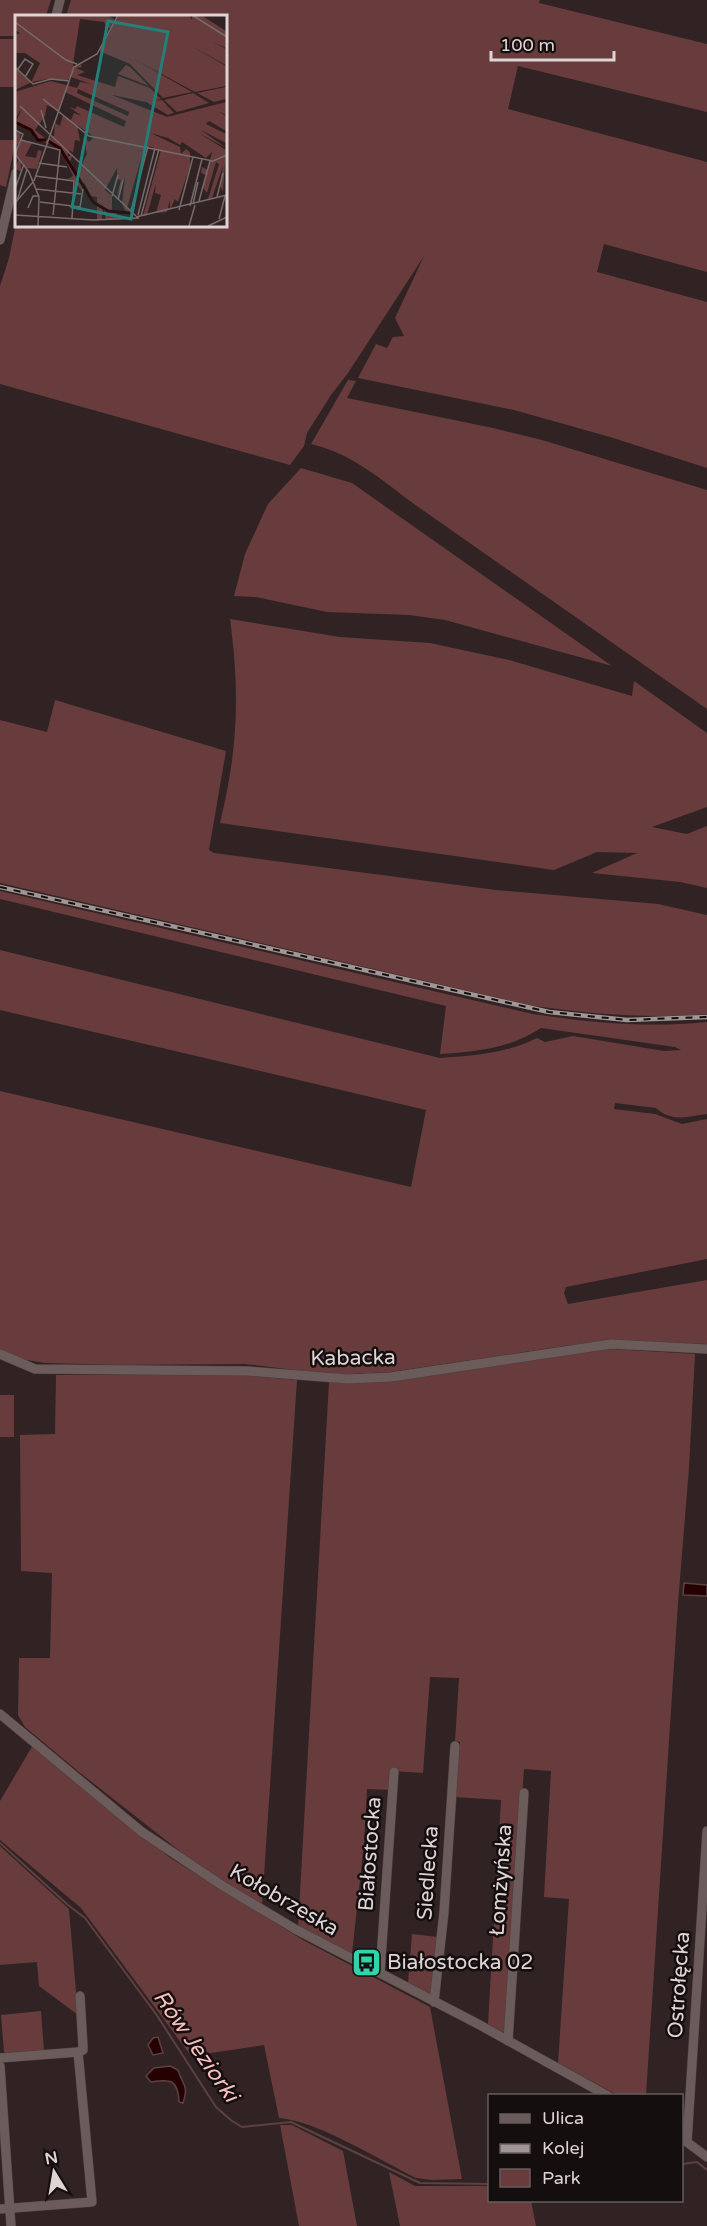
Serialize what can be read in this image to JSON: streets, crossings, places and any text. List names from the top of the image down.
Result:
{
  "streets": {
    "street": [
      "Kabacka",
      "Białostocka",
      "Siedlecka",
      "Łomżyńska",
      "Kołobrzeska",
      "Ostrołęcka"
    ]
  },
  "crossings": [
    ["Białostocka", "Kołobrzeska"],
    ["Siedlecka", "Kołobrzeska"],
    ["Łomżyńska", "Kołobrzeska"]
  ],
  "water": ["Rów Jeziorki"],
  "places": {
    "bus stop": ["Białostocka 02"]
  },
  "legend": ["Ulica", "Kolej", "Park"],
  "scale_bar": "100 m",
  "north": "top"
}
